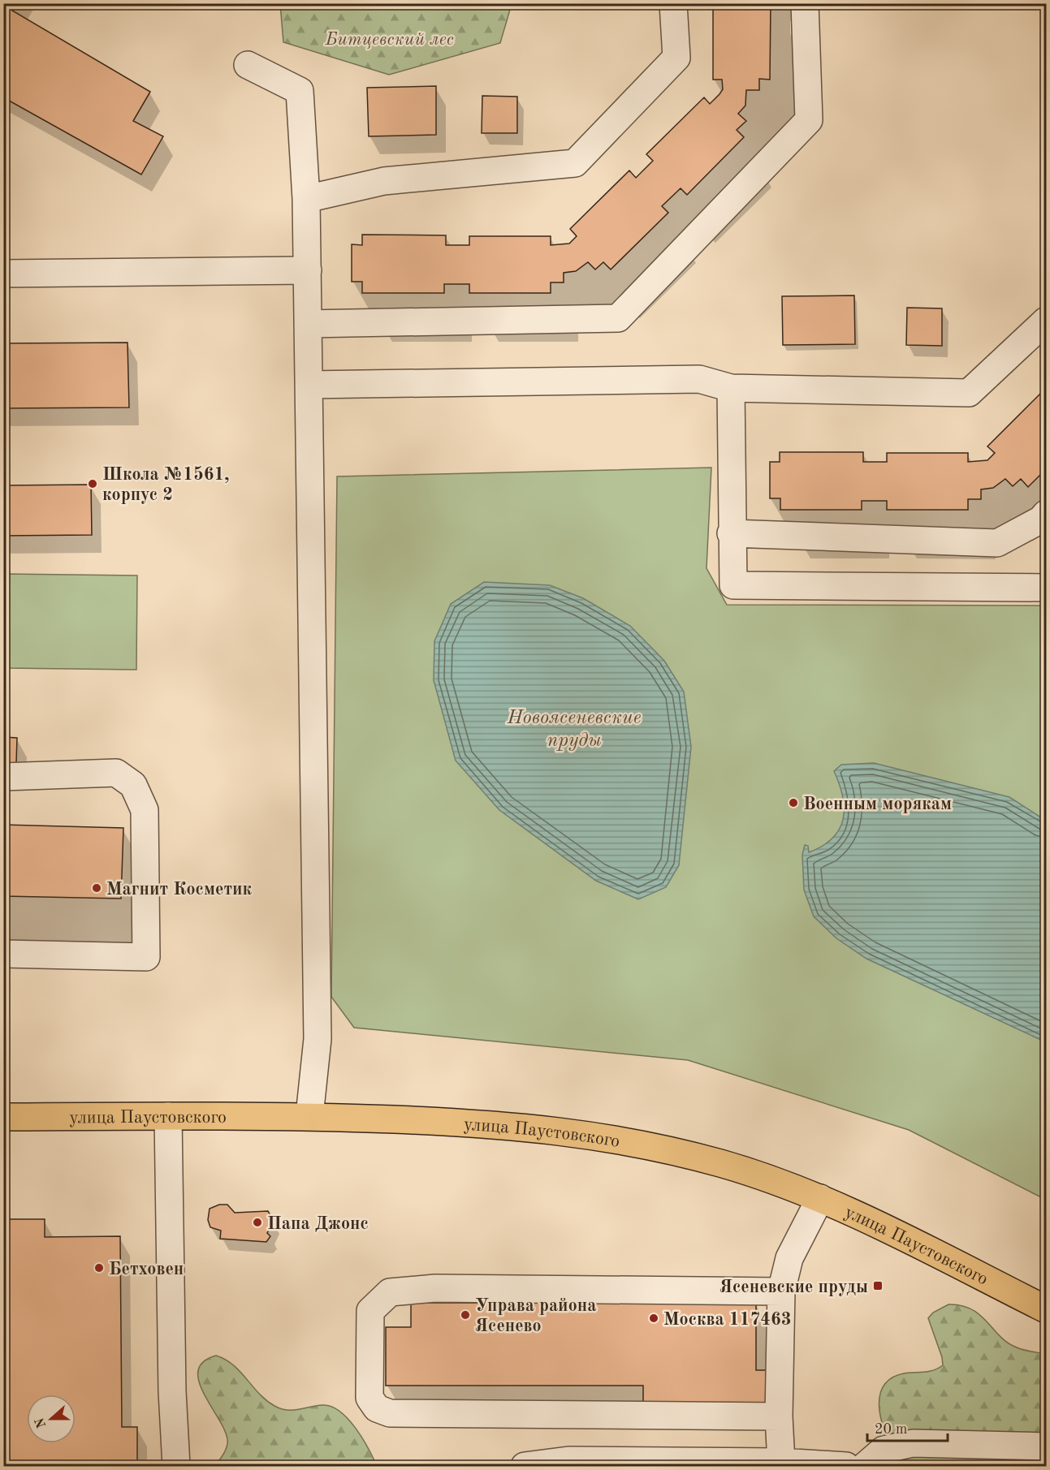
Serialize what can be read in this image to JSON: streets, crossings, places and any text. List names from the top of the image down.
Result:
{
  "streets": {
    "main road": ["улица Паустовского"]
  },
  "water": ["Новоясеневские пруды"],
  "parks": ["Битцевский лес"],
  "places": {
    "other": [
      "Школа №1561, корпус 2",
      "Военным морякам",
      "Магнит Косметик",
      "Папа Джонс",
      "Бетховен",
      "Управа района Ясенево",
      "Москва 117463"
    ],
    "transit": ["Ясеневские пруды"]
  },
  "scale_bar": "20 m",
  "north": "left"
}
